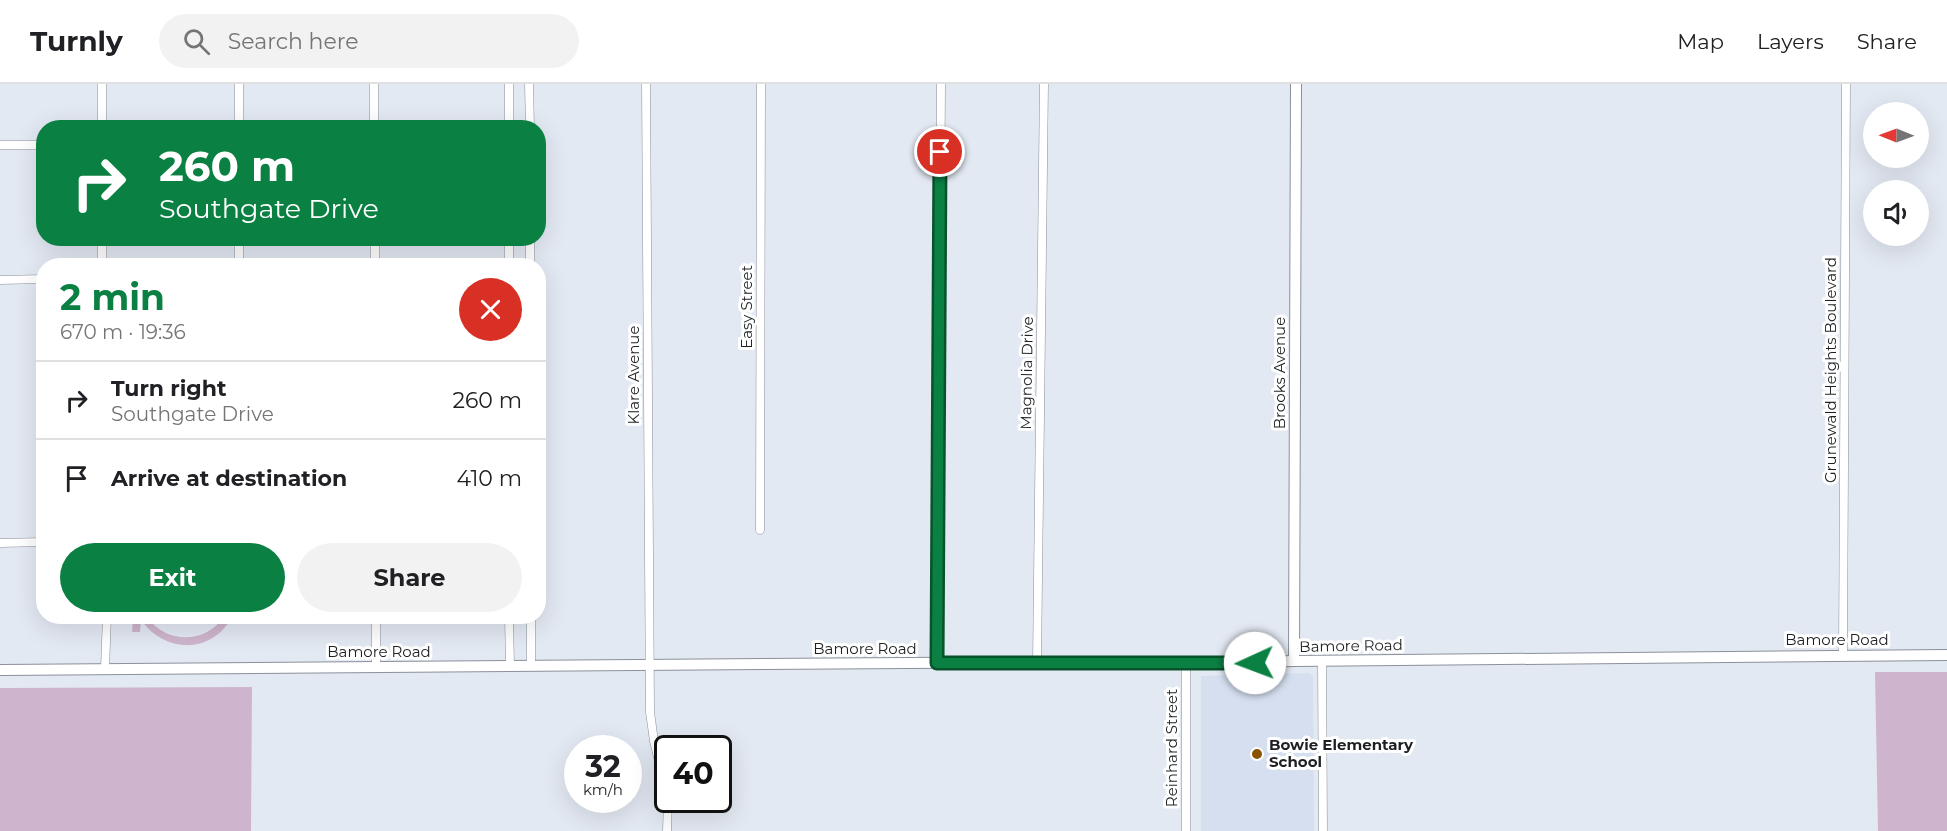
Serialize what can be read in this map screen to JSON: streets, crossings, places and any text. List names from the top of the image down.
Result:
{
  "streets": {
    "street": [
      "Easy Street",
      "Grunewald Heights Boulevard",
      "Magnolia Drive",
      "Brooks Avenue",
      "Klare Avenue",
      "Bamore Road",
      "Reinhard Street"
    ]
  },
  "crossings": [
    ["Grunewald Heights Boulevard", "Bamore Road"],
    ["Magnolia Drive", "Bamore Road"],
    ["Brooks Avenue", "Bamore Road"],
    ["Klare Avenue", "Bamore Road"],
    ["Bamore Road", "Reinhard Street"]
  ],
  "places": ["Bowie Elementary School"],
  "north": "left",
  "page": {
    "header": "Turnly",
    "search": "Search here",
    "nav": ["Map", "Layers", "Share"],
    "turn": ["260 m", "Southgate Drive"],
    "heading": ["2 min", "670 m · 19:36"],
    "list": [
      {
        "name": "Turn right",
        "note": "Southgate Drive",
        "value": "260 m"
      },
      {
        "name": "Arrive at destination",
        "value": "410 m"
      }
    ],
    "buttons": ["Exit", "Share"],
    "speed": "32 km/h",
    "limit": "40"
  }
}
